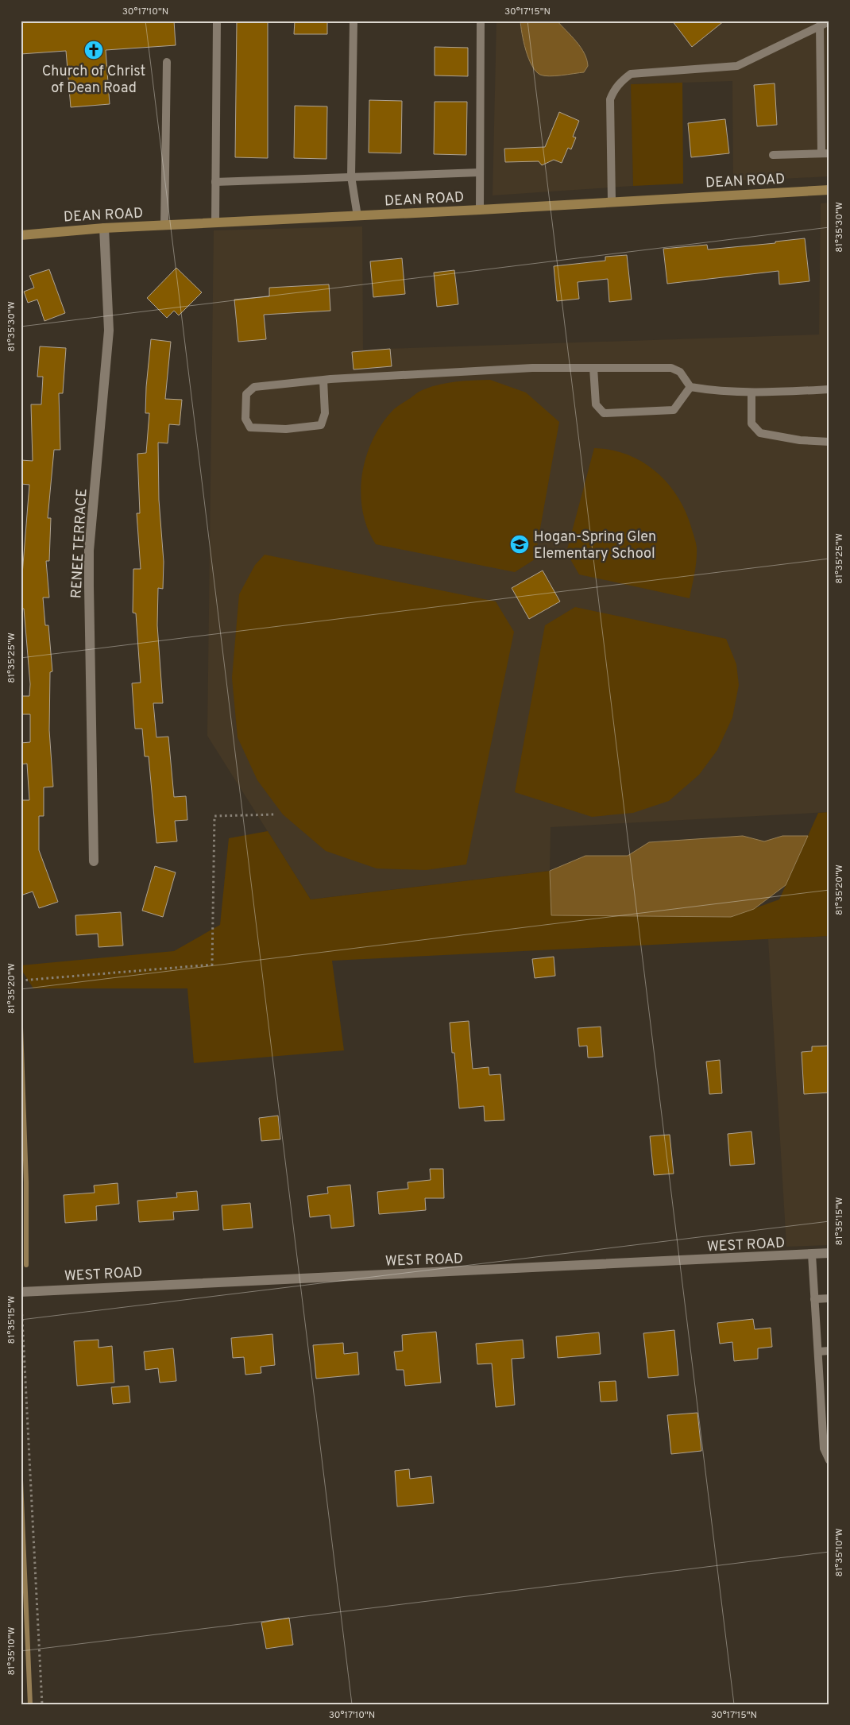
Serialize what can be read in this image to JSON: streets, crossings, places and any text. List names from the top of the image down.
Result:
{
  "streets": {
    "main road": ["DEAN ROAD"],
    "street": ["RENEE TERRACE", "WEST ROAD"]
  },
  "crossings": [
    ["DEAN ROAD", "RENEE TERRACE"]
  ],
  "places": {
    "church": ["Church of Christ of Dean Road"],
    "school or university": ["Hogan-Spring Glen Elementary School"]
  },
  "coordinates": [
    "30°17'10\"N",
    "30°17'15\"N",
    "81°35'30\"W",
    "81°35'25\"W",
    "81°35'20\"W",
    "81°35'15\"W",
    "81°35'10\"W"
  ]
}
